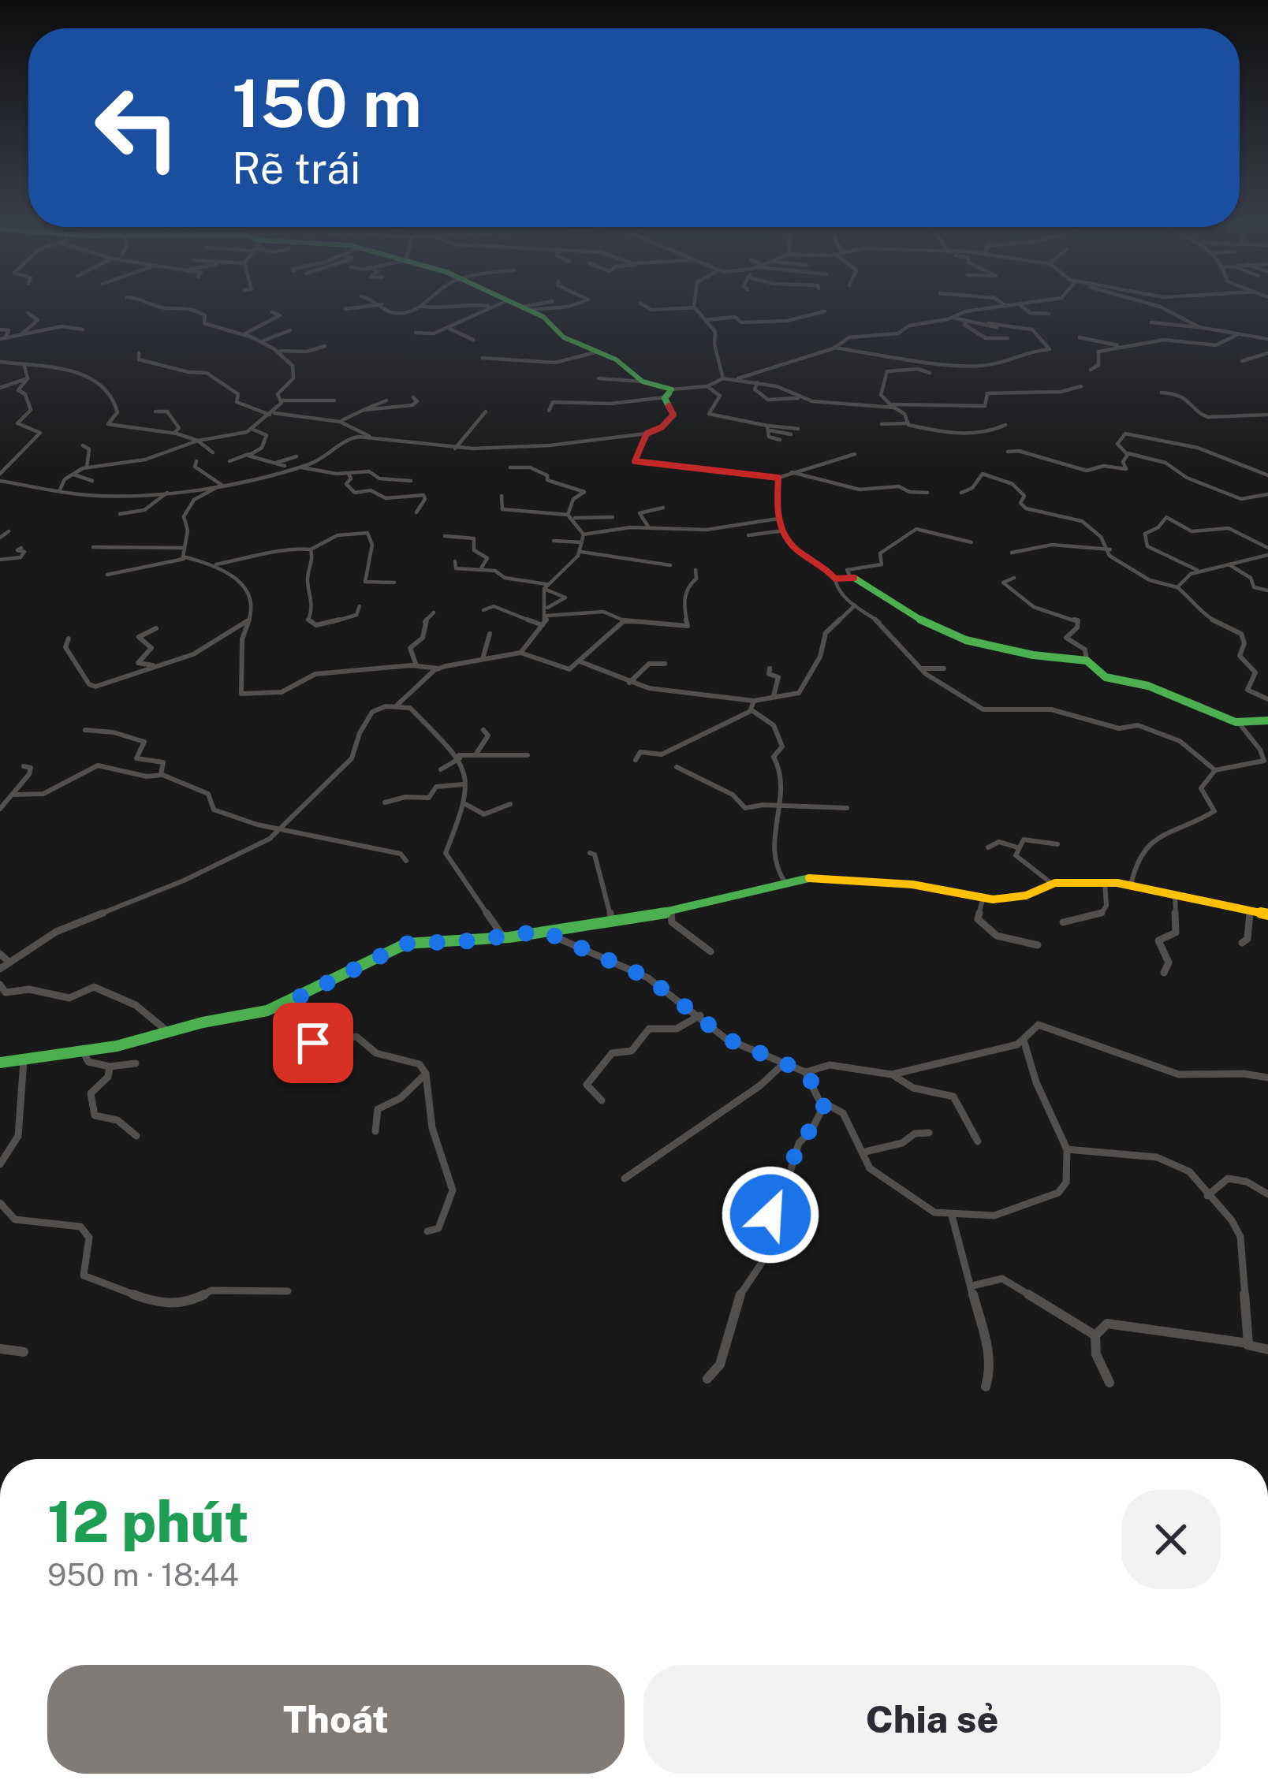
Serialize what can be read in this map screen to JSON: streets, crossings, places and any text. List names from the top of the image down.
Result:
{
  "page": {
    "turn": ["150 m", "Rẽ trái"],
    "heading": ["12 phút", "950 m · 18:44"],
    "buttons": ["Thoát", "Chia sẻ"]
  }
}
